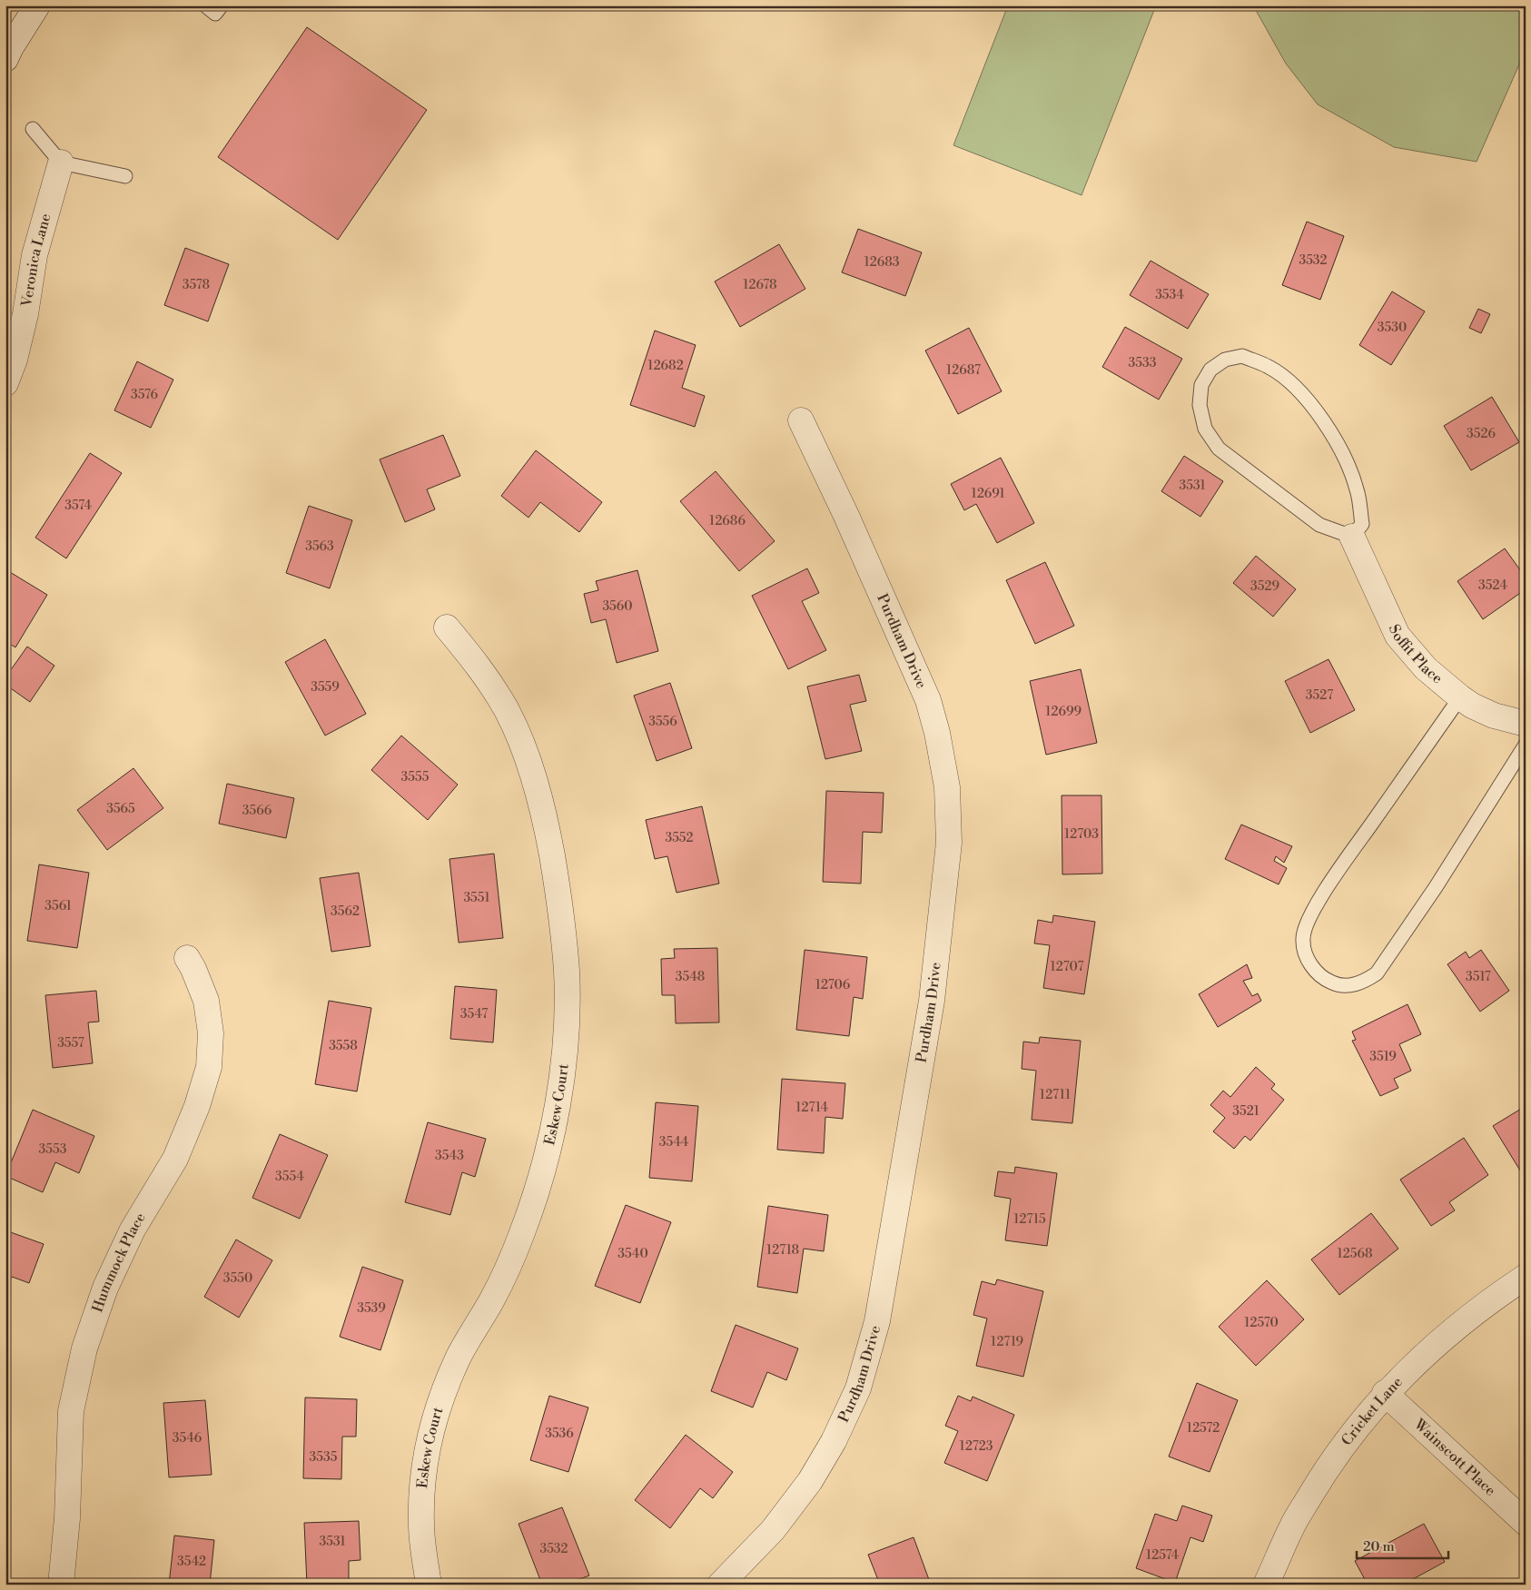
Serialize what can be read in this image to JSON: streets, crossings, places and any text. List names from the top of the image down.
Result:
{
  "streets": {
    "street": [
      "Veronica Lane",
      "Purdham Drive",
      "Soffit Place",
      "Eskew Court",
      "Hummock Place",
      "Cricket Lane",
      "Wainscott Place"
    ]
  },
  "crossings": [
    ["Cricket Lane", "Wainscott Place"]
  ],
  "house_numbers": [
    "3532",
    "12683",
    "3578",
    "12678",
    "3534",
    "3530",
    "3533",
    "12682",
    "12687",
    "3576",
    "3526",
    "3531",
    "12691",
    "3574",
    "12686",
    "3563",
    "3524",
    "3529",
    "3560",
    "3559",
    "3527",
    "12699",
    "3556",
    "3555",
    "3565",
    "3566",
    "12703",
    "3552",
    "3551",
    "3561",
    "3562",
    "12707",
    "3548",
    "3517",
    "12706",
    "3547",
    "3557",
    "3558",
    "3519",
    "12711",
    "12714",
    "3521",
    "3544",
    "3553",
    "3543",
    "3554",
    "12715",
    "12718",
    "3540",
    "12568",
    "3550",
    "3539",
    "12570",
    "12719",
    "12572",
    "3536",
    "3546",
    "12723",
    "3535",
    "3531",
    "3532",
    "12574",
    "3542"
  ],
  "scale_bar": "20 m"
}
